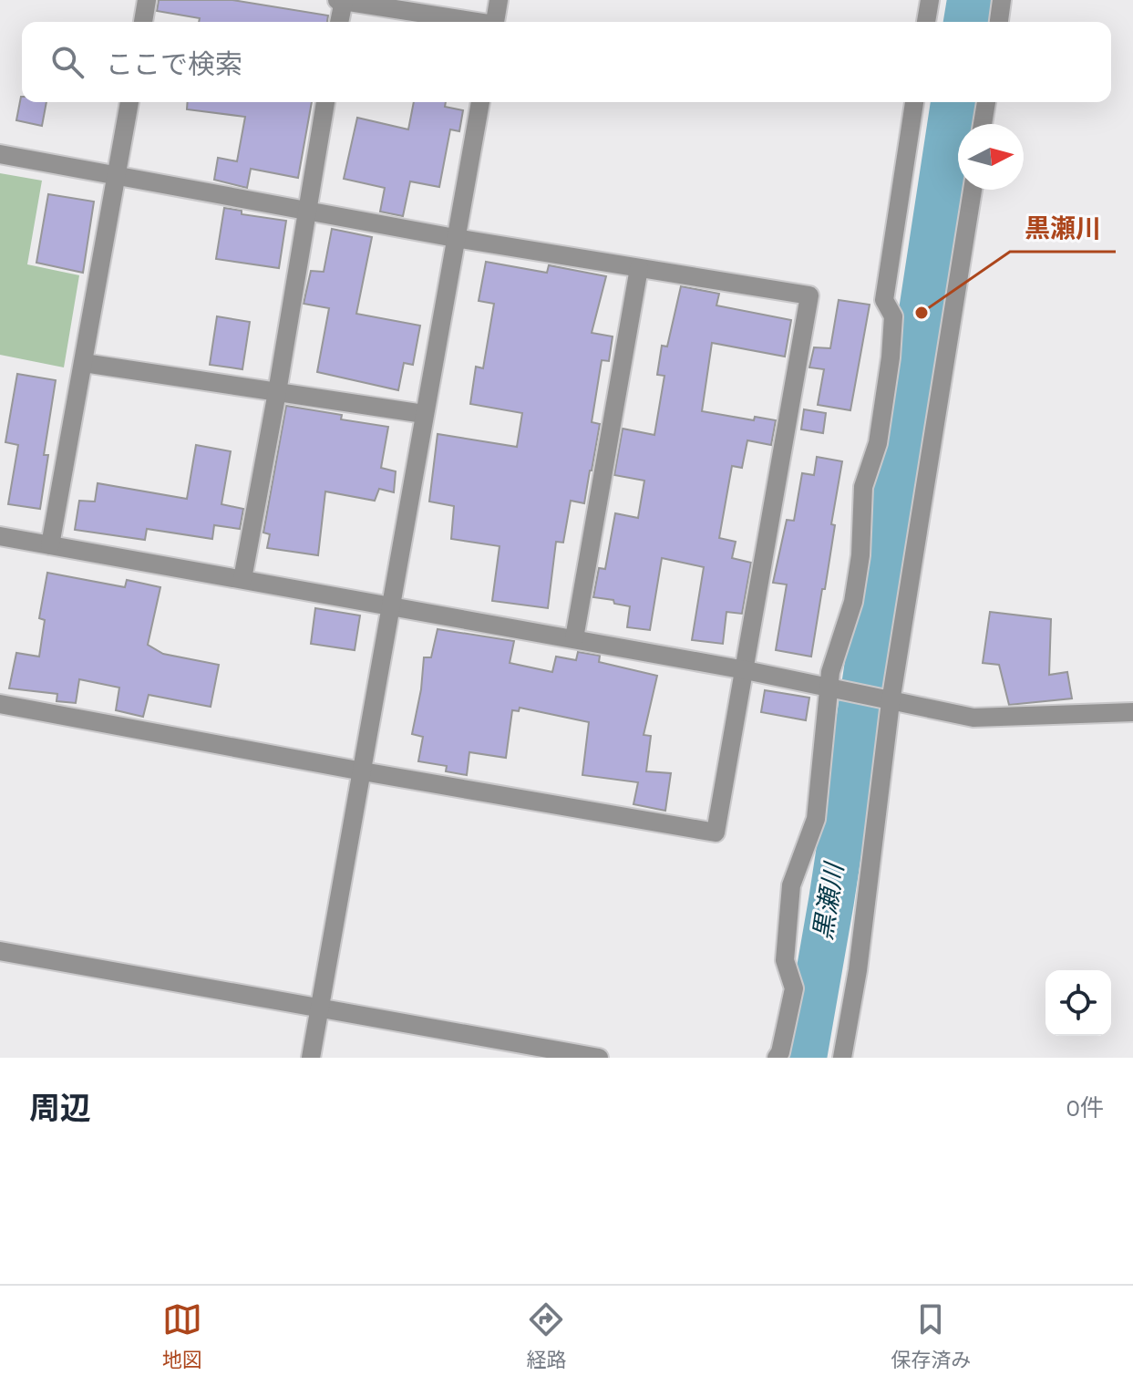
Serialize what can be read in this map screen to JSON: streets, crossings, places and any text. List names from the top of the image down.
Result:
{
  "water": ["黒瀬川"],
  "places": ["黒瀬川"],
  "north": "right",
  "page": {
    "search": "ここで検索",
    "heading": ["周辺", "0件"],
    "nav": ["地図", "経路", "保存済み"]
  }
}
